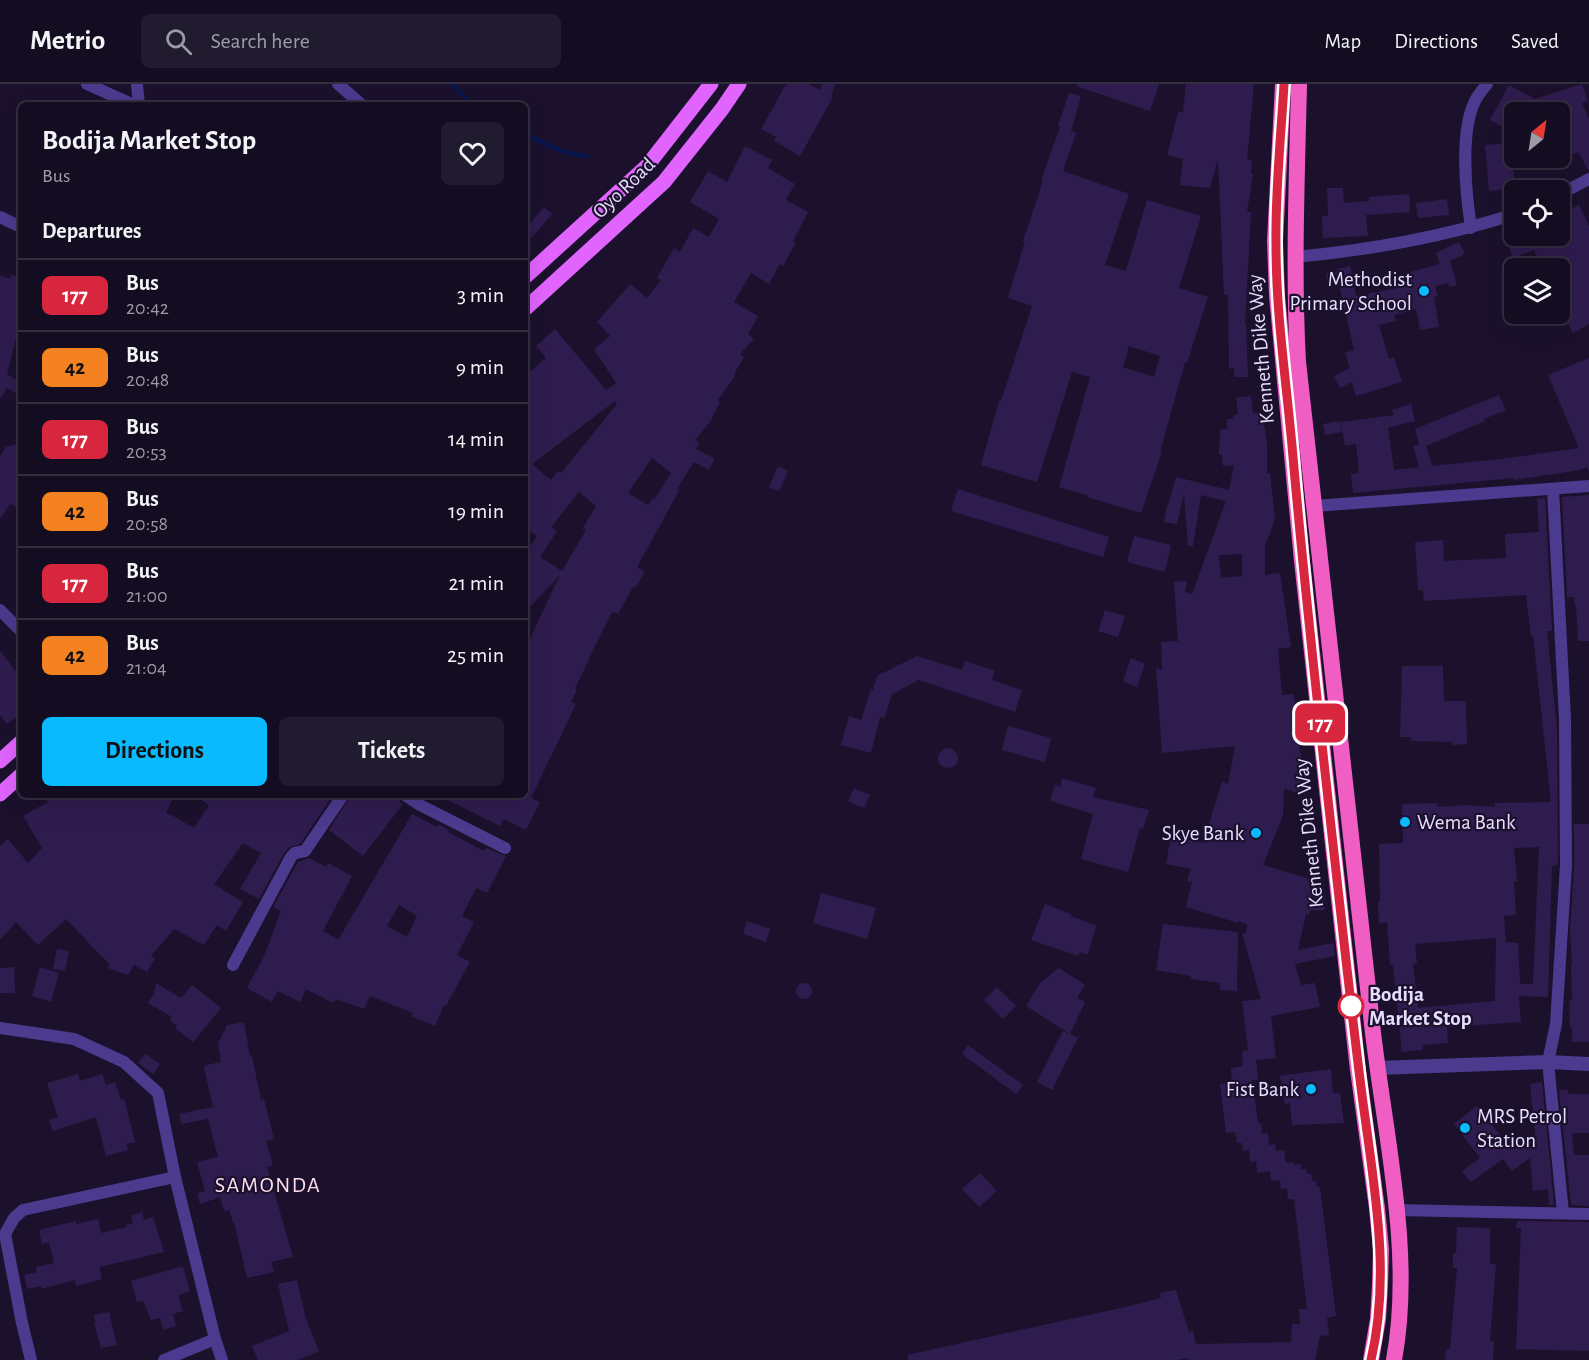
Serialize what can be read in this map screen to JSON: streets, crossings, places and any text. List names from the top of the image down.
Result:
{
  "streets": {
    "highway": ["Kenneth Dike Way"],
    "main road": ["Oyo Road"]
  },
  "districts": ["SAMONDA"],
  "places": [
    "Methodist Primary School",
    "Wema Bank",
    "Skye Bank",
    "Bodija Market Stop",
    "Fist Bank",
    "MRS Petrol Station"
  ],
  "lines": ["bus line 177"],
  "north": "top right",
  "page": {
    "header": "Metrio",
    "search": "Search here",
    "nav": ["Map", "Directions", "Saved"],
    "on_map": "177",
    "heading": [
      ["Bodija Market Stop", "Bus"],
      "Departures"
    ],
    "list": [
      {
        "mark": "177",
        "name": "Bus",
        "note": "20:42",
        "value": "3 min"
      },
      {
        "mark": "42",
        "name": "Bus",
        "note": "20:48",
        "value": "9 min"
      },
      {
        "mark": "177",
        "name": "Bus",
        "note": "20:53",
        "value": "14 min"
      },
      {
        "mark": "42",
        "name": "Bus",
        "note": "20:58",
        "value": "19 min"
      },
      {
        "mark": "177",
        "name": "Bus",
        "note": "21:00",
        "value": "21 min"
      },
      {
        "mark": "42",
        "name": "Bus",
        "note": "21:04",
        "value": "25 min"
      }
    ],
    "buttons": ["Directions", "Tickets"]
  }
}
